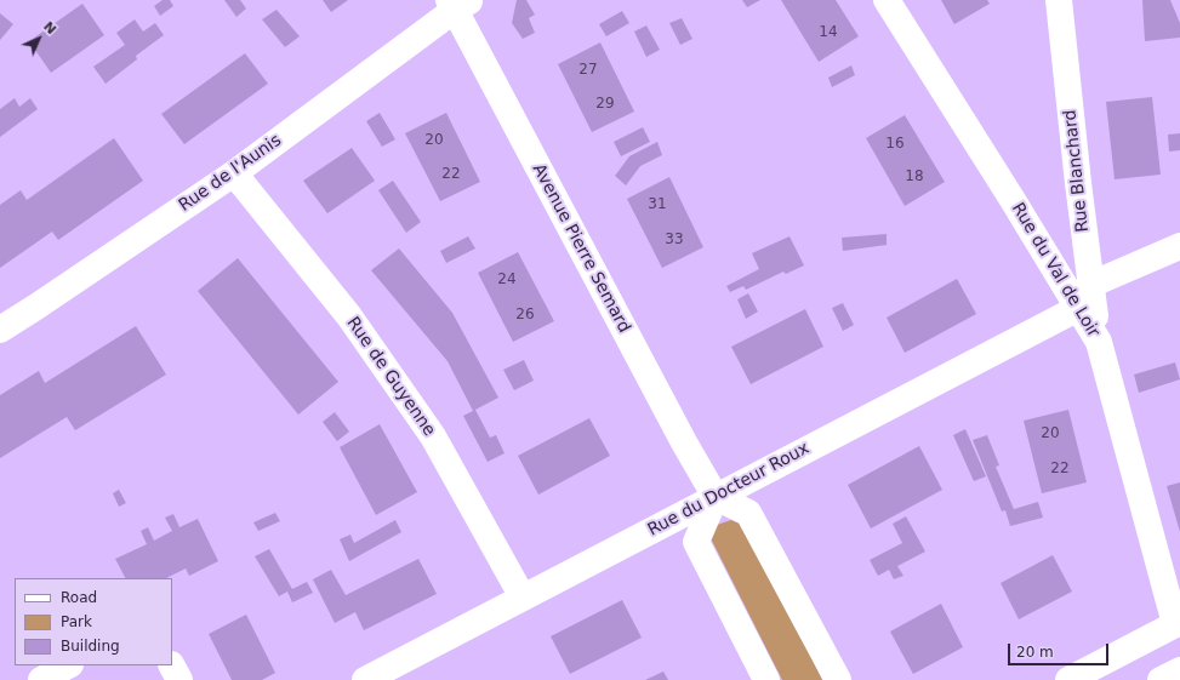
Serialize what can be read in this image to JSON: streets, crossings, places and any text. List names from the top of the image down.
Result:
{
  "streets": {
    "street": [
      "Rue Blanchard",
      "Rue de l'Aunis",
      "Avenue Pierre Semard",
      "Rue du Val de Loir",
      "Rue de Guyenne",
      "Rue du Docteur Roux"
    ]
  },
  "crossings": [
    ["Rue Blanchard", "Rue du Val de Loir"],
    ["Rue Blanchard", "Rue du Docteur Roux"],
    ["Rue de l'Aunis", "Avenue Pierre Semard"],
    ["Rue de l'Aunis", "Rue de Guyenne"],
    ["Avenue Pierre Semard", "Rue du Docteur Roux"],
    ["Rue du Val de Loir", "Rue du Docteur Roux"],
    ["Rue de Guyenne", "Rue du Docteur Roux"]
  ],
  "house_numbers": [
    "14",
    "27",
    "29",
    "20",
    "16",
    "22",
    "18",
    "31",
    "33",
    "24",
    "26",
    "20",
    "22"
  ],
  "legend": ["Road", "Park", "Building"],
  "scale_bar": "20 m",
  "north": "top right"
}
